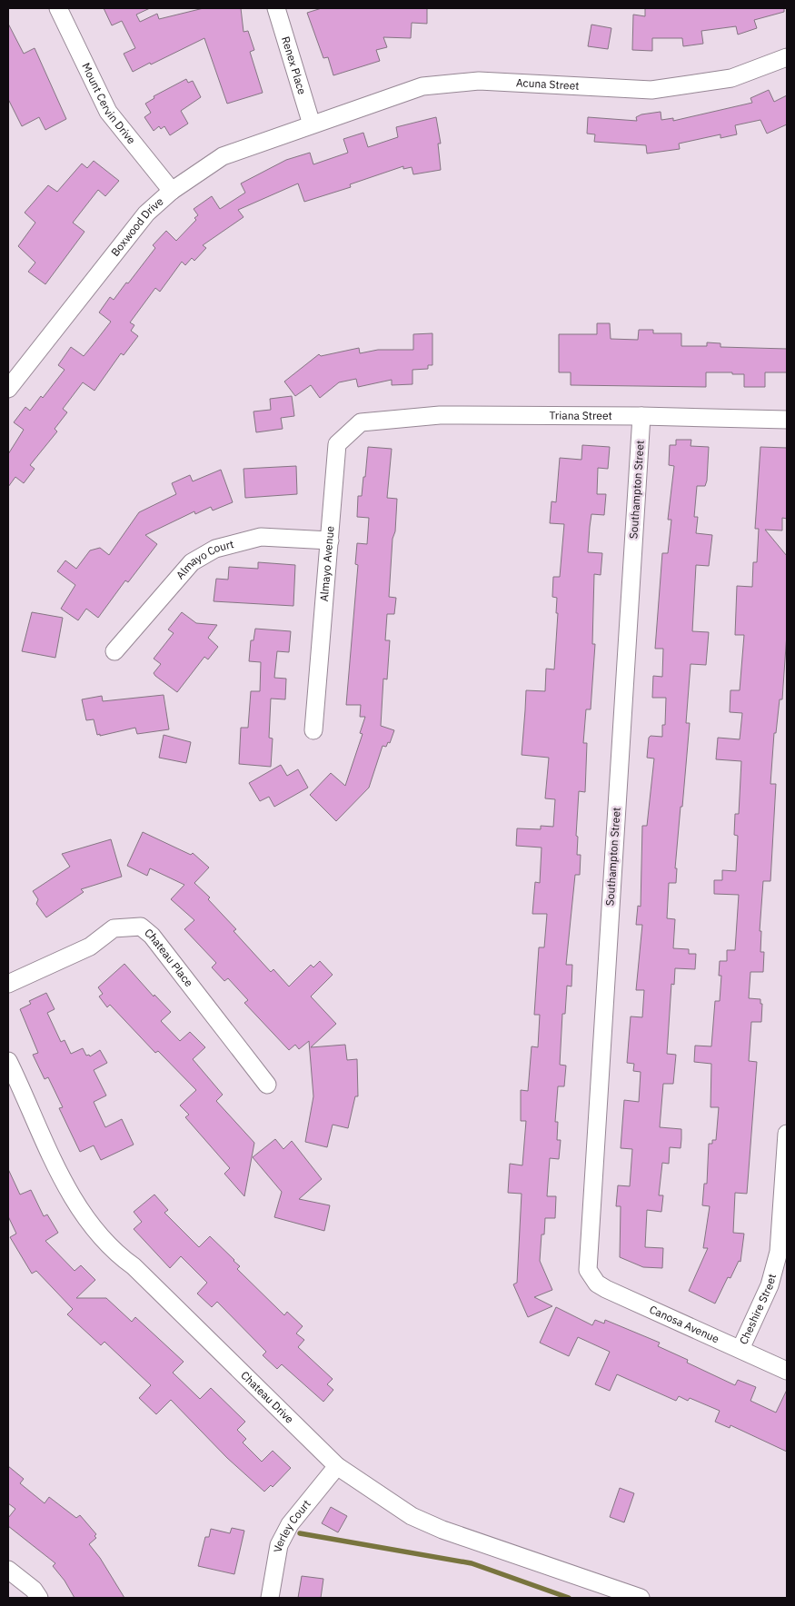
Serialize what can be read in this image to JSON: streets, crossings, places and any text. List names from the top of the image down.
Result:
{
  "streets": {
    "street": [
      "Renex Place",
      "Acuna Street",
      "Mount Cervin Drive",
      "Boxwood Drive",
      "Triana Street",
      "Southampton Street",
      "Almayo Court",
      "Almayo Avenue",
      "Chateau Place",
      "Cheshire Street",
      "Canosa Avenue",
      "Chateau Drive",
      "Verley Court"
    ]
  },
  "crossings": [
    ["Renex Place", "Acuna Street"],
    ["Renex Place", "Boxwood Drive"],
    ["Acuna Street", "Boxwood Drive"],
    ["Mount Cervin Drive", "Boxwood Drive"],
    ["Triana Street", "Southampton Street"],
    ["Triana Street", "Almayo Avenue"],
    ["Southampton Street", "Canosa Avenue"],
    ["Almayo Court", "Almayo Avenue"],
    ["Cheshire Street", "Canosa Avenue"],
    ["Chateau Drive", "Verley Court"]
  ]
}
